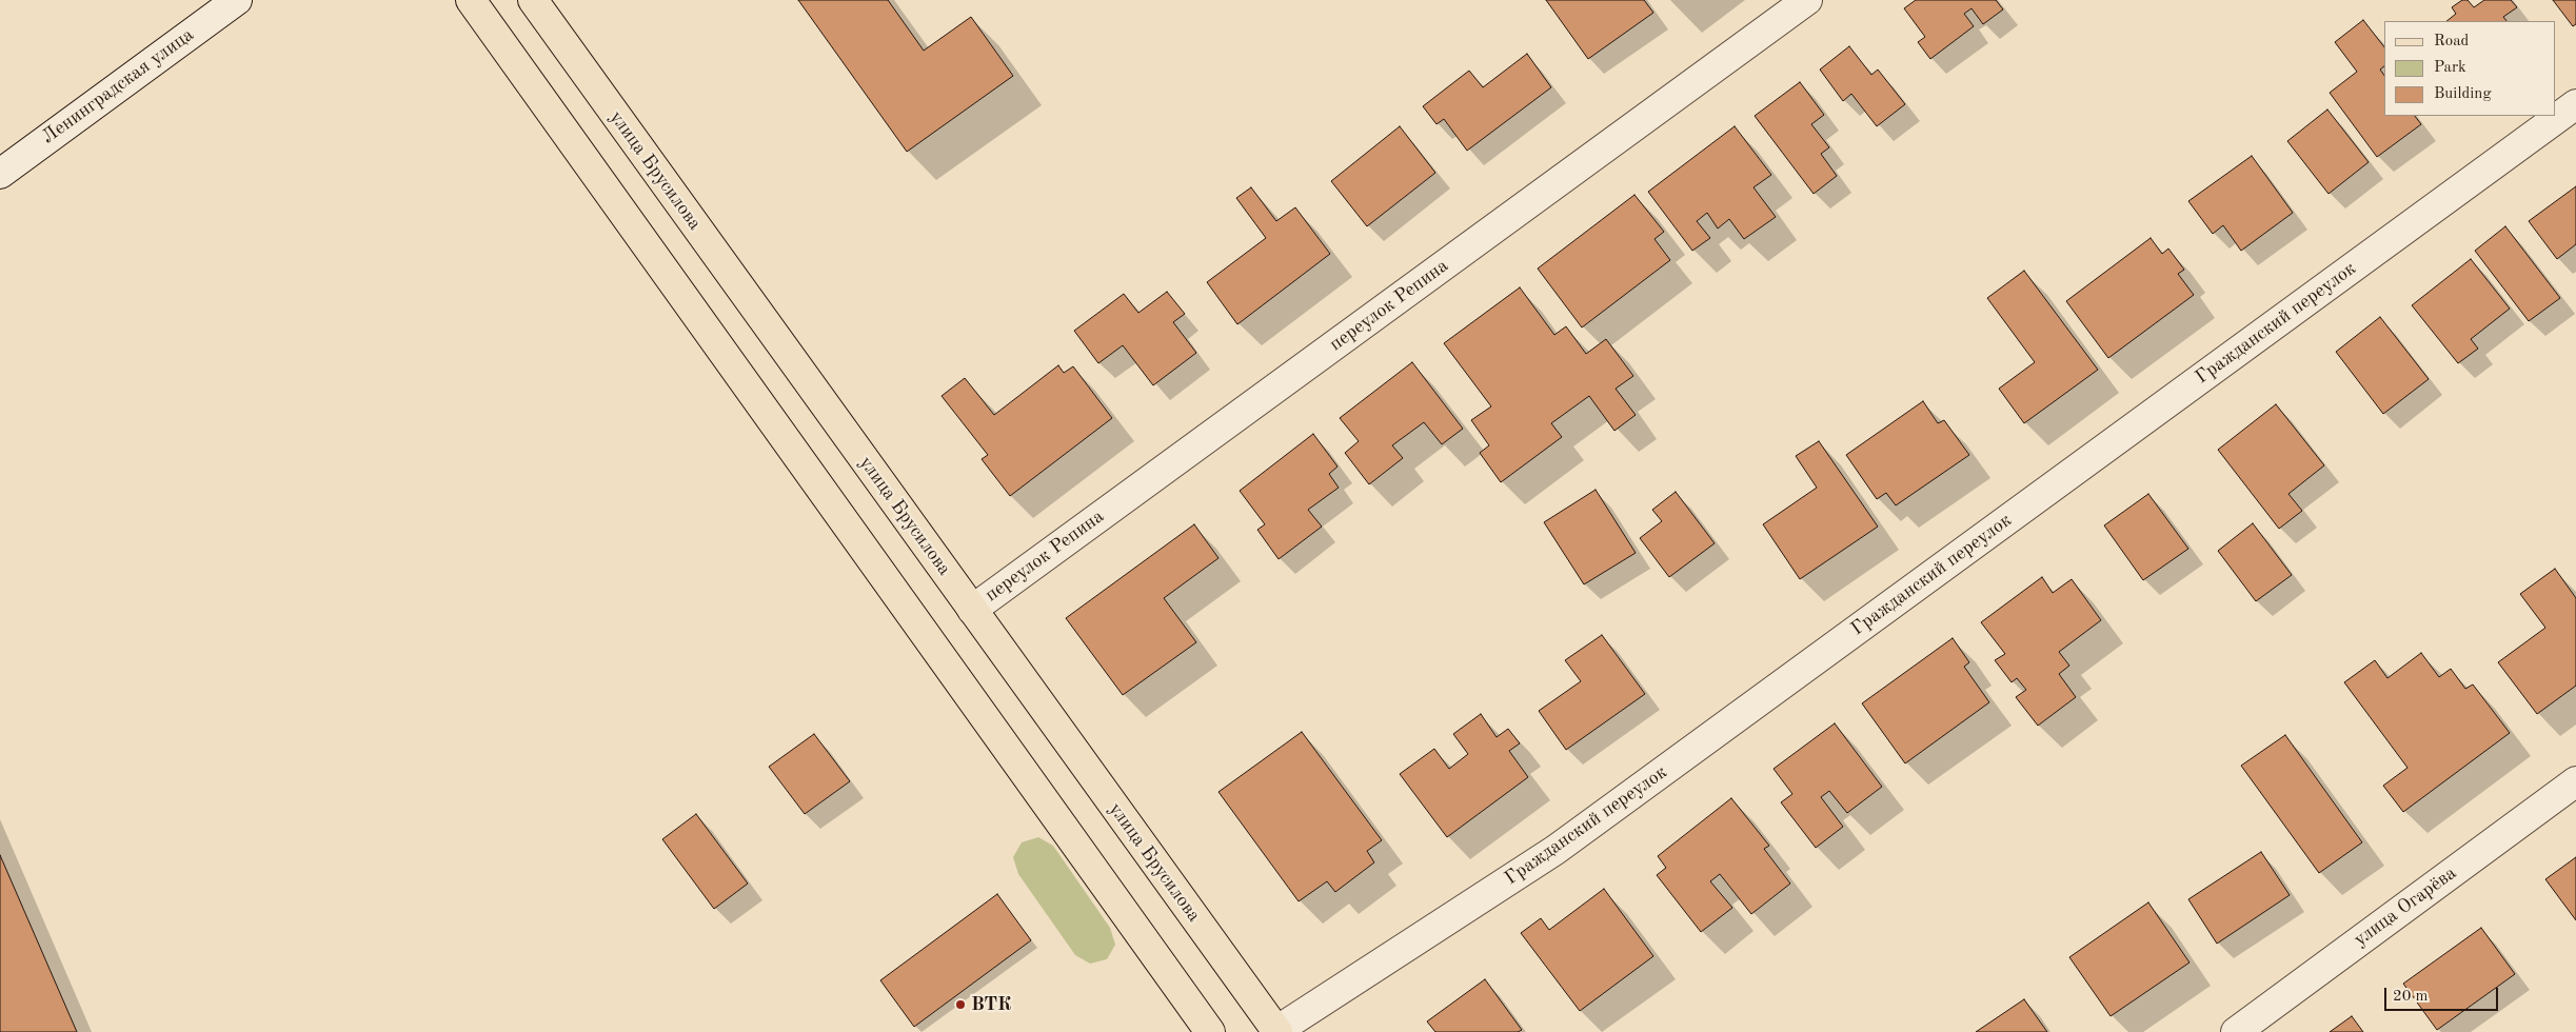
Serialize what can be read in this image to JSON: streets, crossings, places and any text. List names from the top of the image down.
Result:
{
  "streets": {
    "main road": ["улица Брусилова"],
    "street": [
      "Ленинградская улица",
      "переулок Репина",
      "Гражданский переулок",
      "улица Огарёва"
    ]
  },
  "crossings": [
    ["улица Брусилова", "переулок Репина"],
    ["улица Брусилова", "Гражданский переулок"]
  ],
  "places": ["ВТК"],
  "legend": ["Road", "Park", "Building"],
  "scale_bar": "20 m"
}
